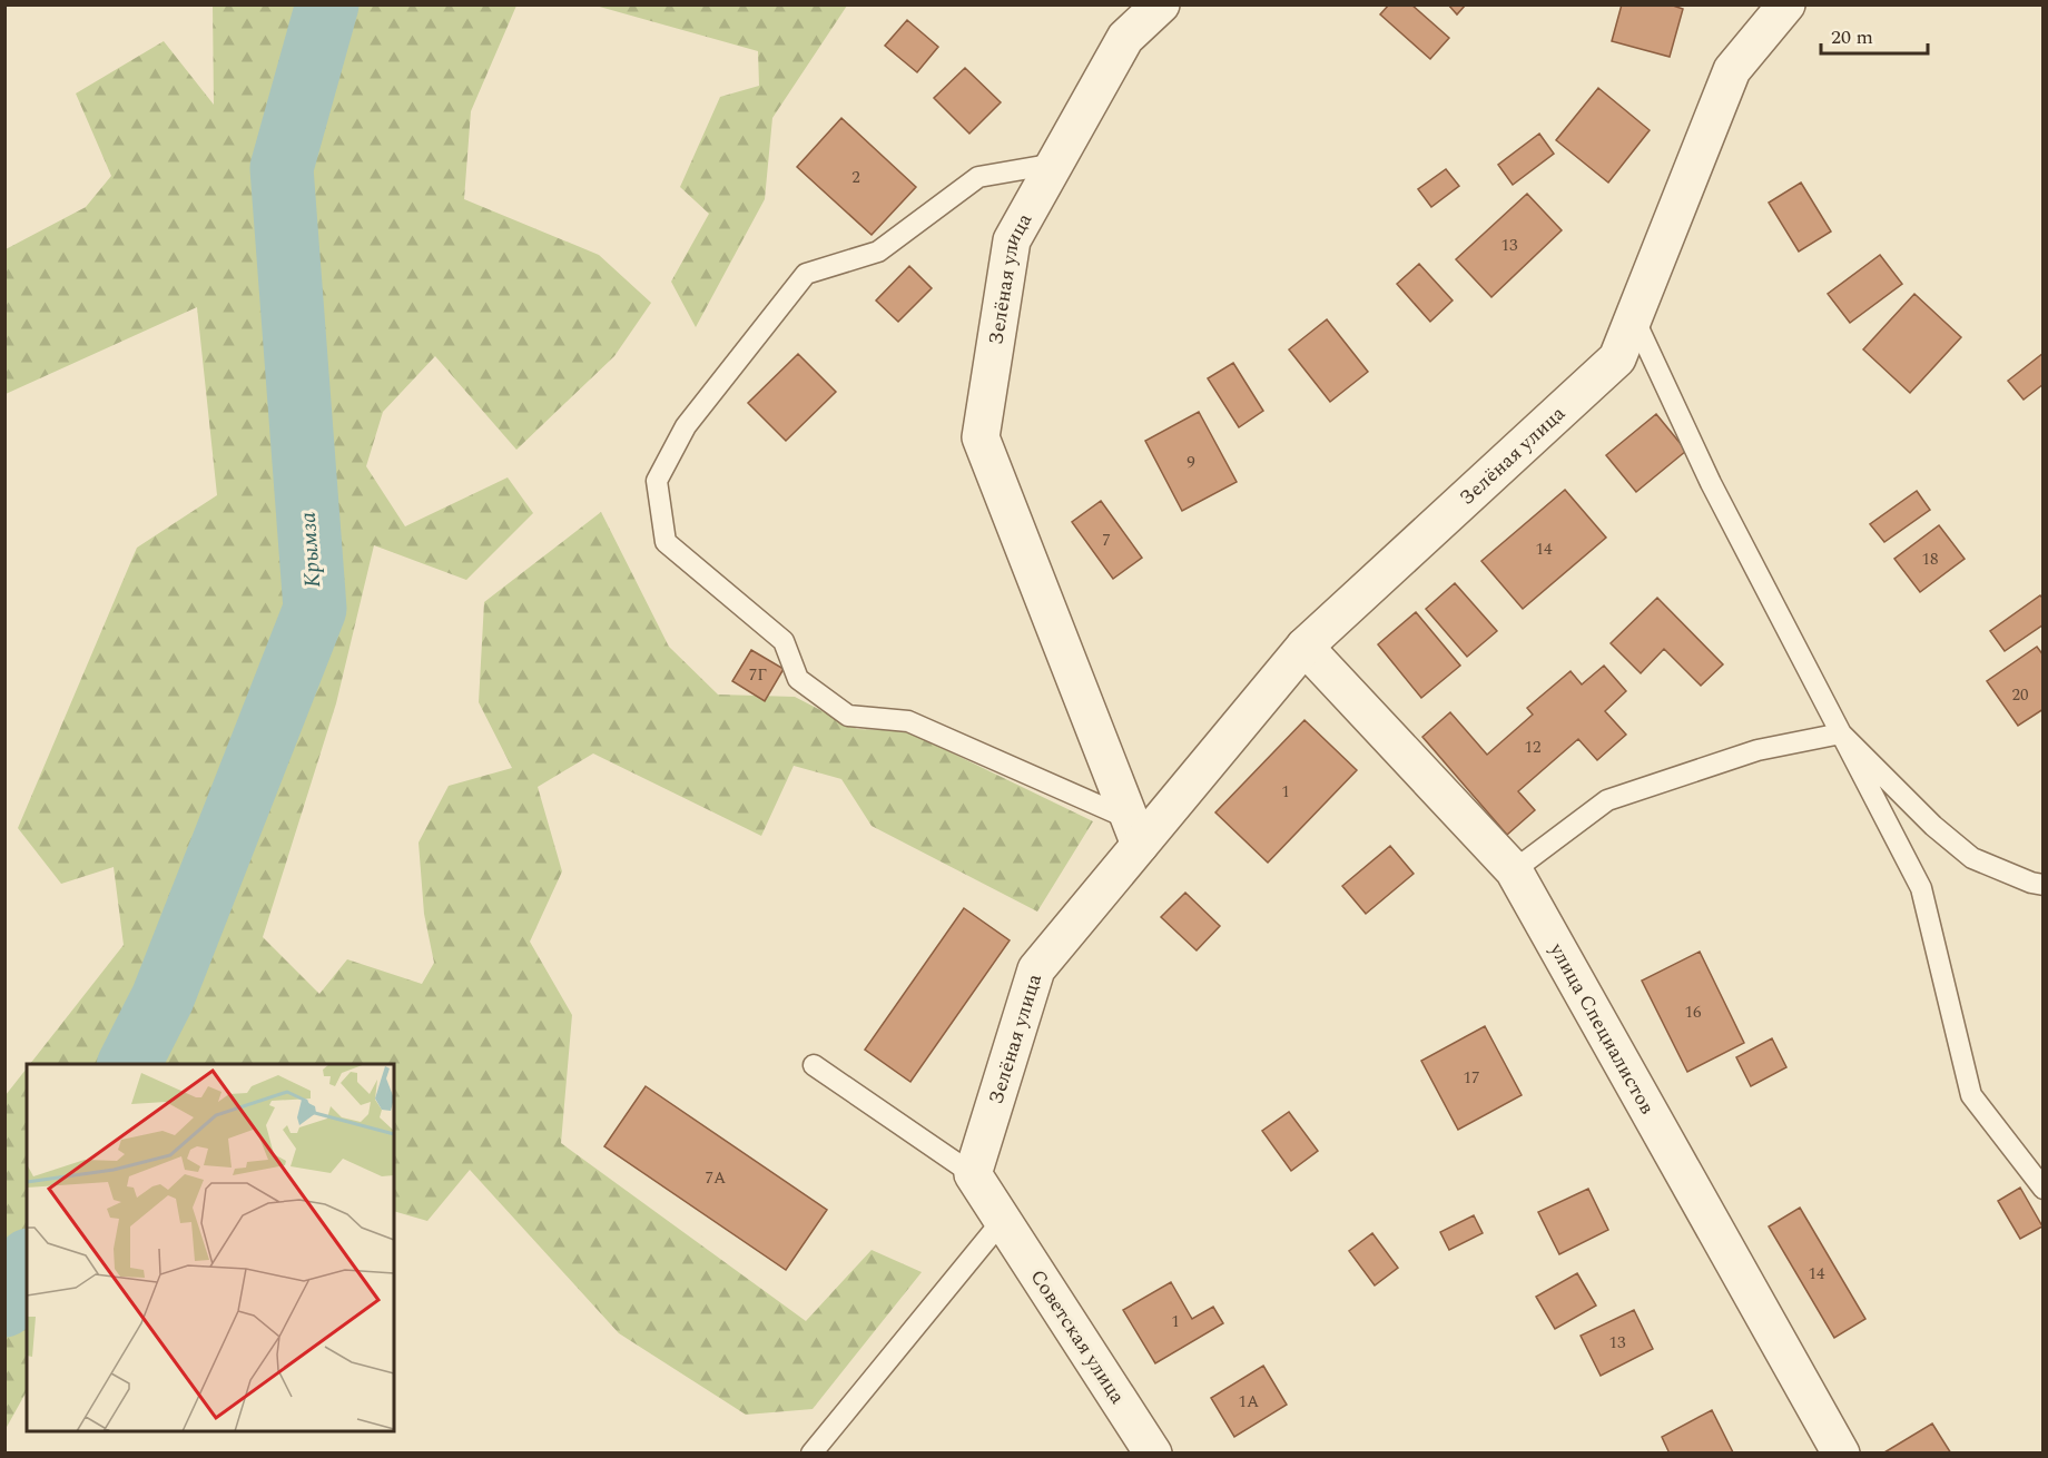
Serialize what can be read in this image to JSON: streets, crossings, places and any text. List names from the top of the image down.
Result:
{
  "streets": {
    "street": ["Зелёная улица", "улица Специалистов", "Советская улица"]
  },
  "crossings": [
    ["Зелёная улица", "улица Специалистов"]
  ],
  "water": ["Крымза"],
  "house_numbers": [
    "2",
    "13",
    "9",
    "7",
    "14",
    "18",
    "7Г",
    "20",
    "12",
    "1",
    "16",
    "17",
    "7А",
    "14",
    "1",
    "13",
    "1А"
  ],
  "scale_bar": "20 m"
}
